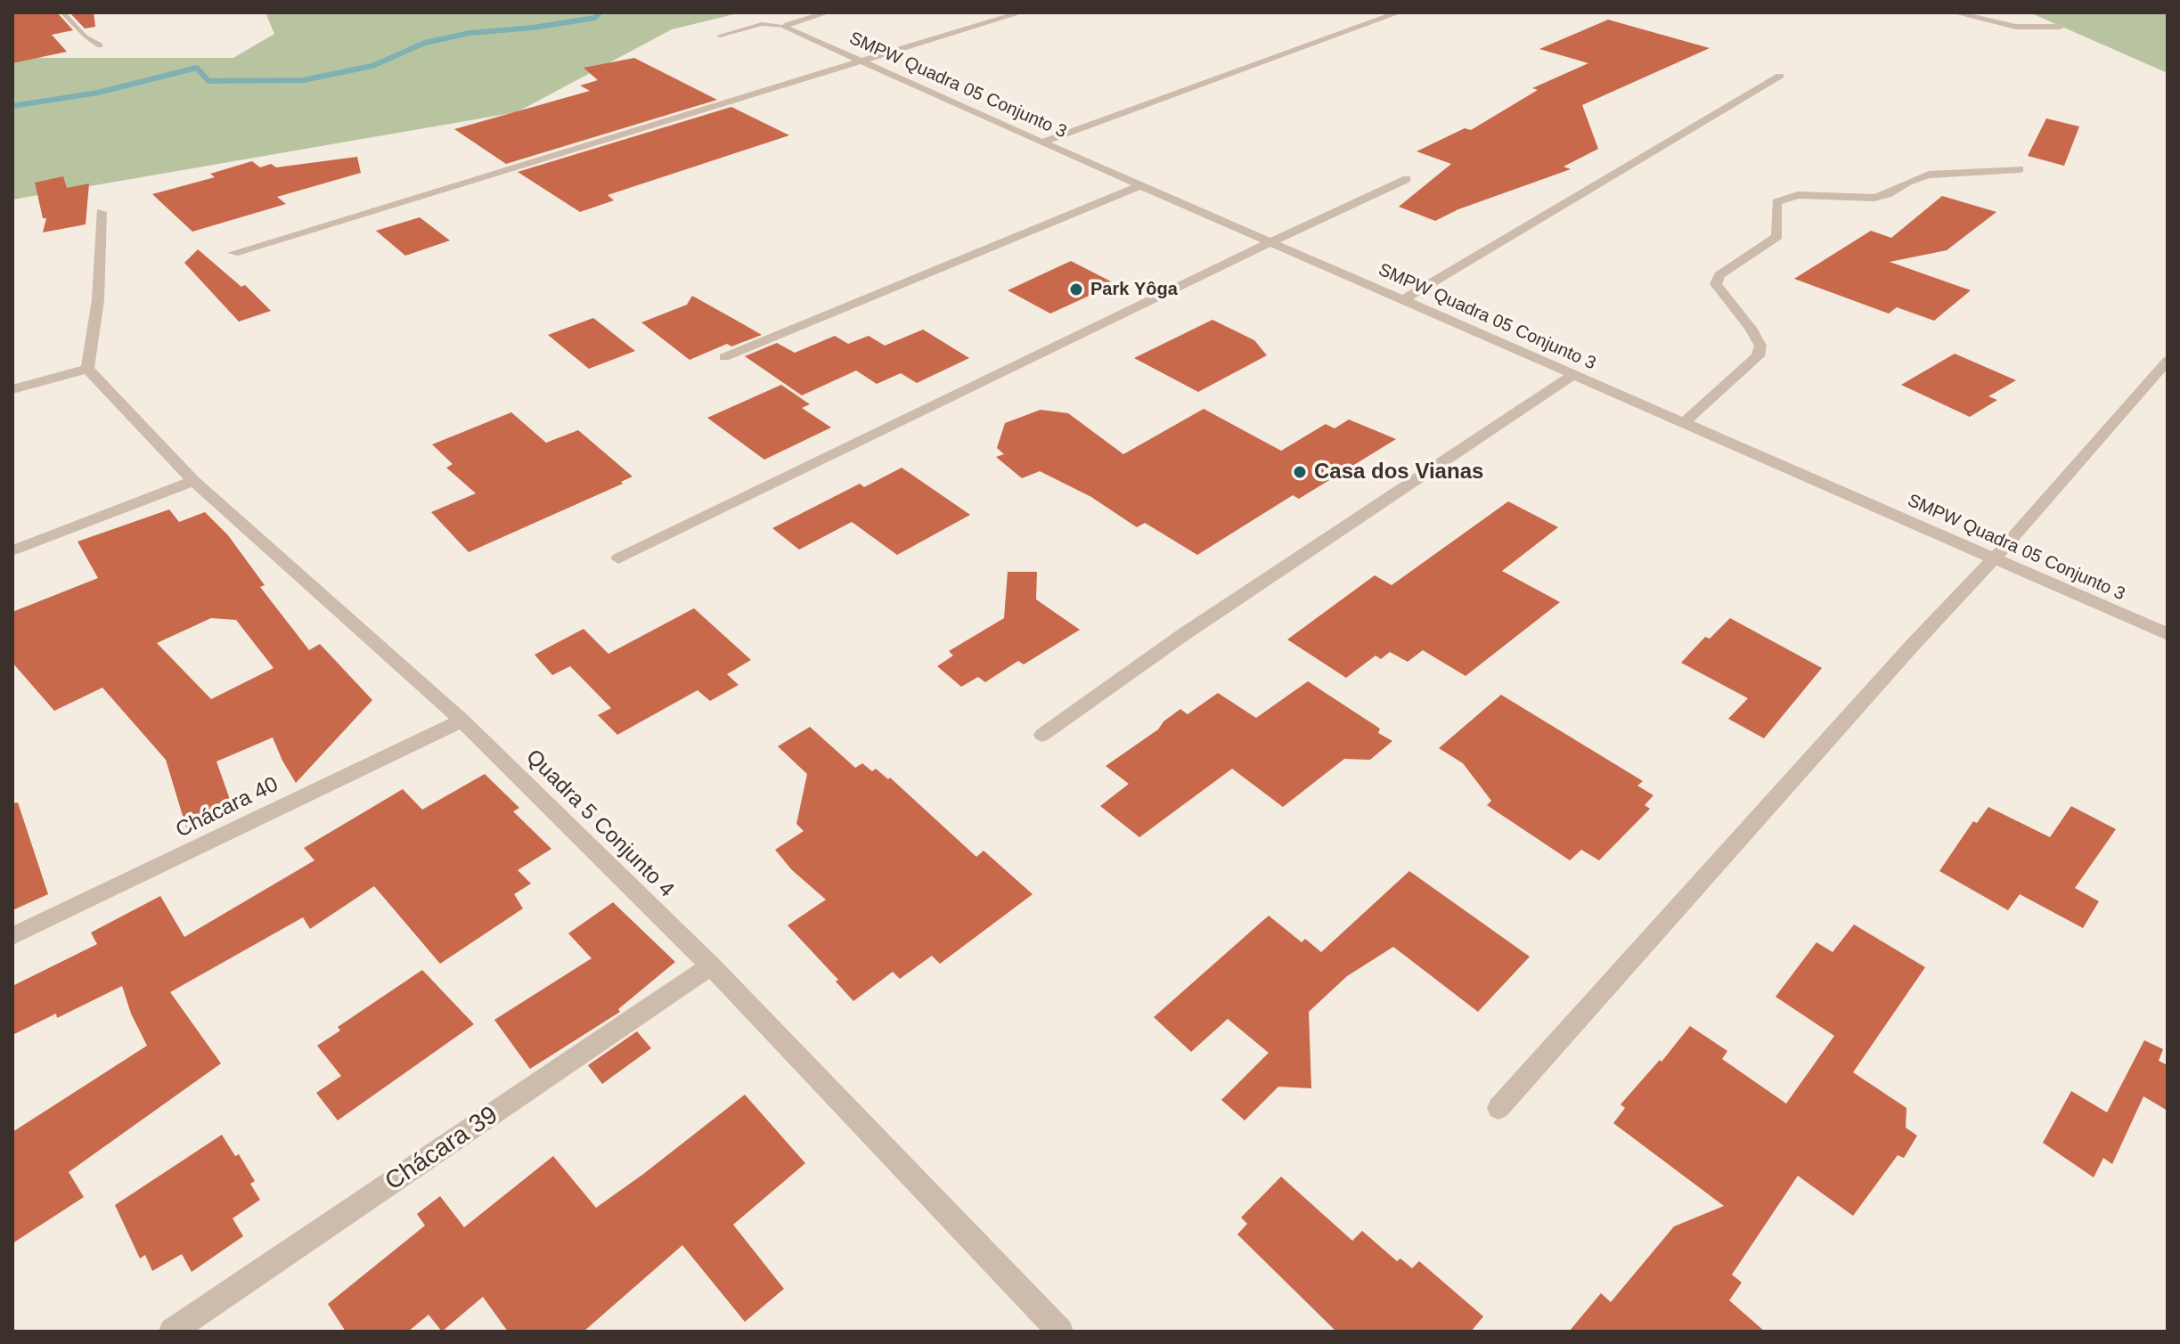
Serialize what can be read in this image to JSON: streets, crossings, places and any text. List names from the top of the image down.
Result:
{
  "streets": {
    "street": [
      "SMPW Quadra 05 Conjunto 3",
      "Chácara 40",
      "Quadra 5 Conjunto 4",
      "Chácara 39"
    ]
  },
  "crossings": [
    ["Chácara 40", "Quadra 5 Conjunto 4"],
    ["Quadra 5 Conjunto 4", "Chácara 39"]
  ],
  "places": ["Park Yôga", "Casa dos Vianas"]
}
